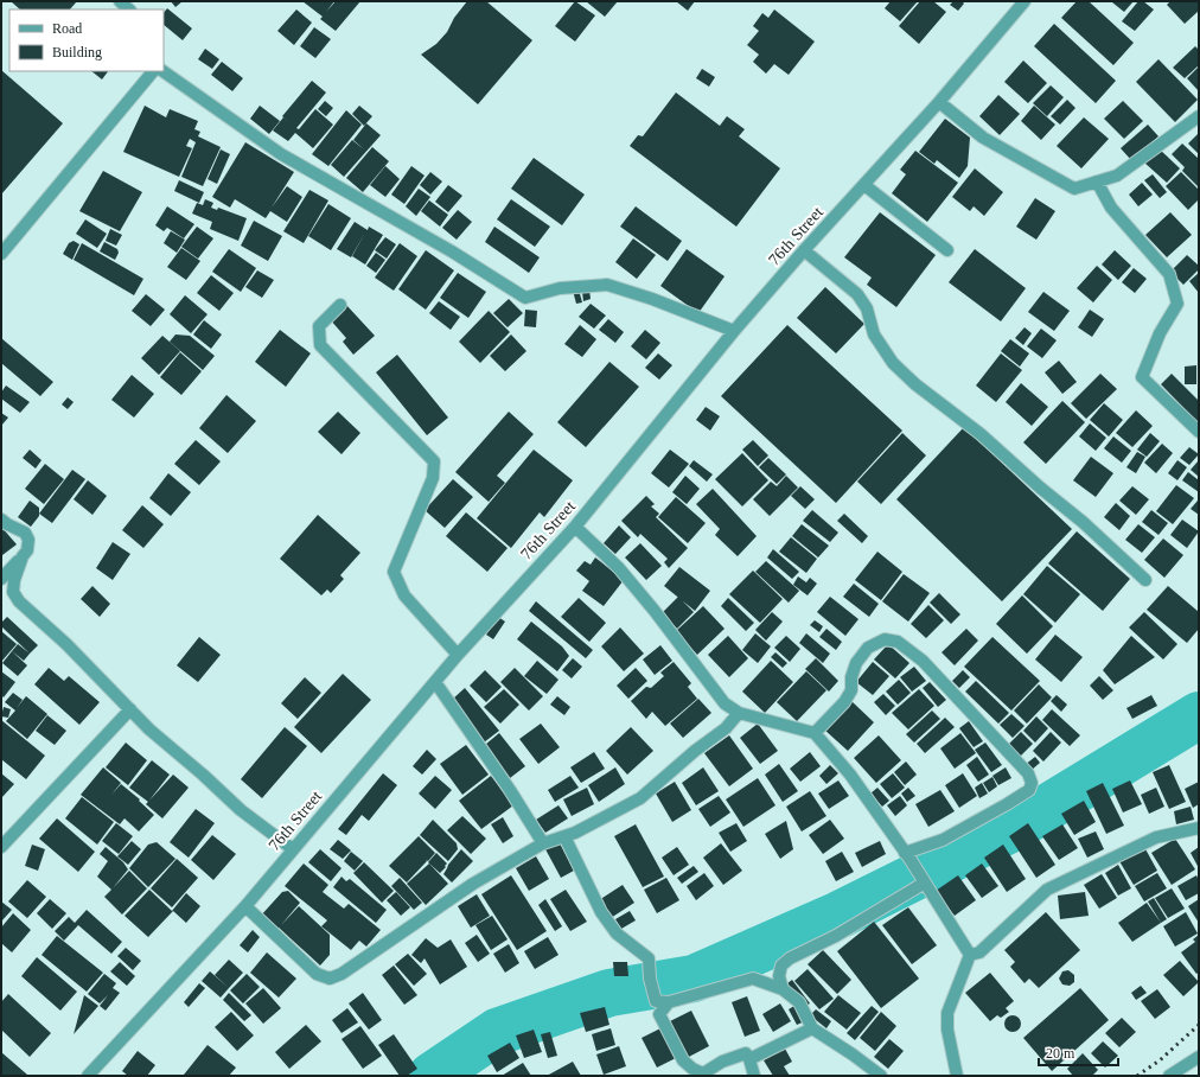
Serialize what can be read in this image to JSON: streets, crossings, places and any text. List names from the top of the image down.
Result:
{
  "streets": {
    "street": ["76th Street"]
  },
  "legend": ["Road", "Building"],
  "scale_bar": "20 m"
}
